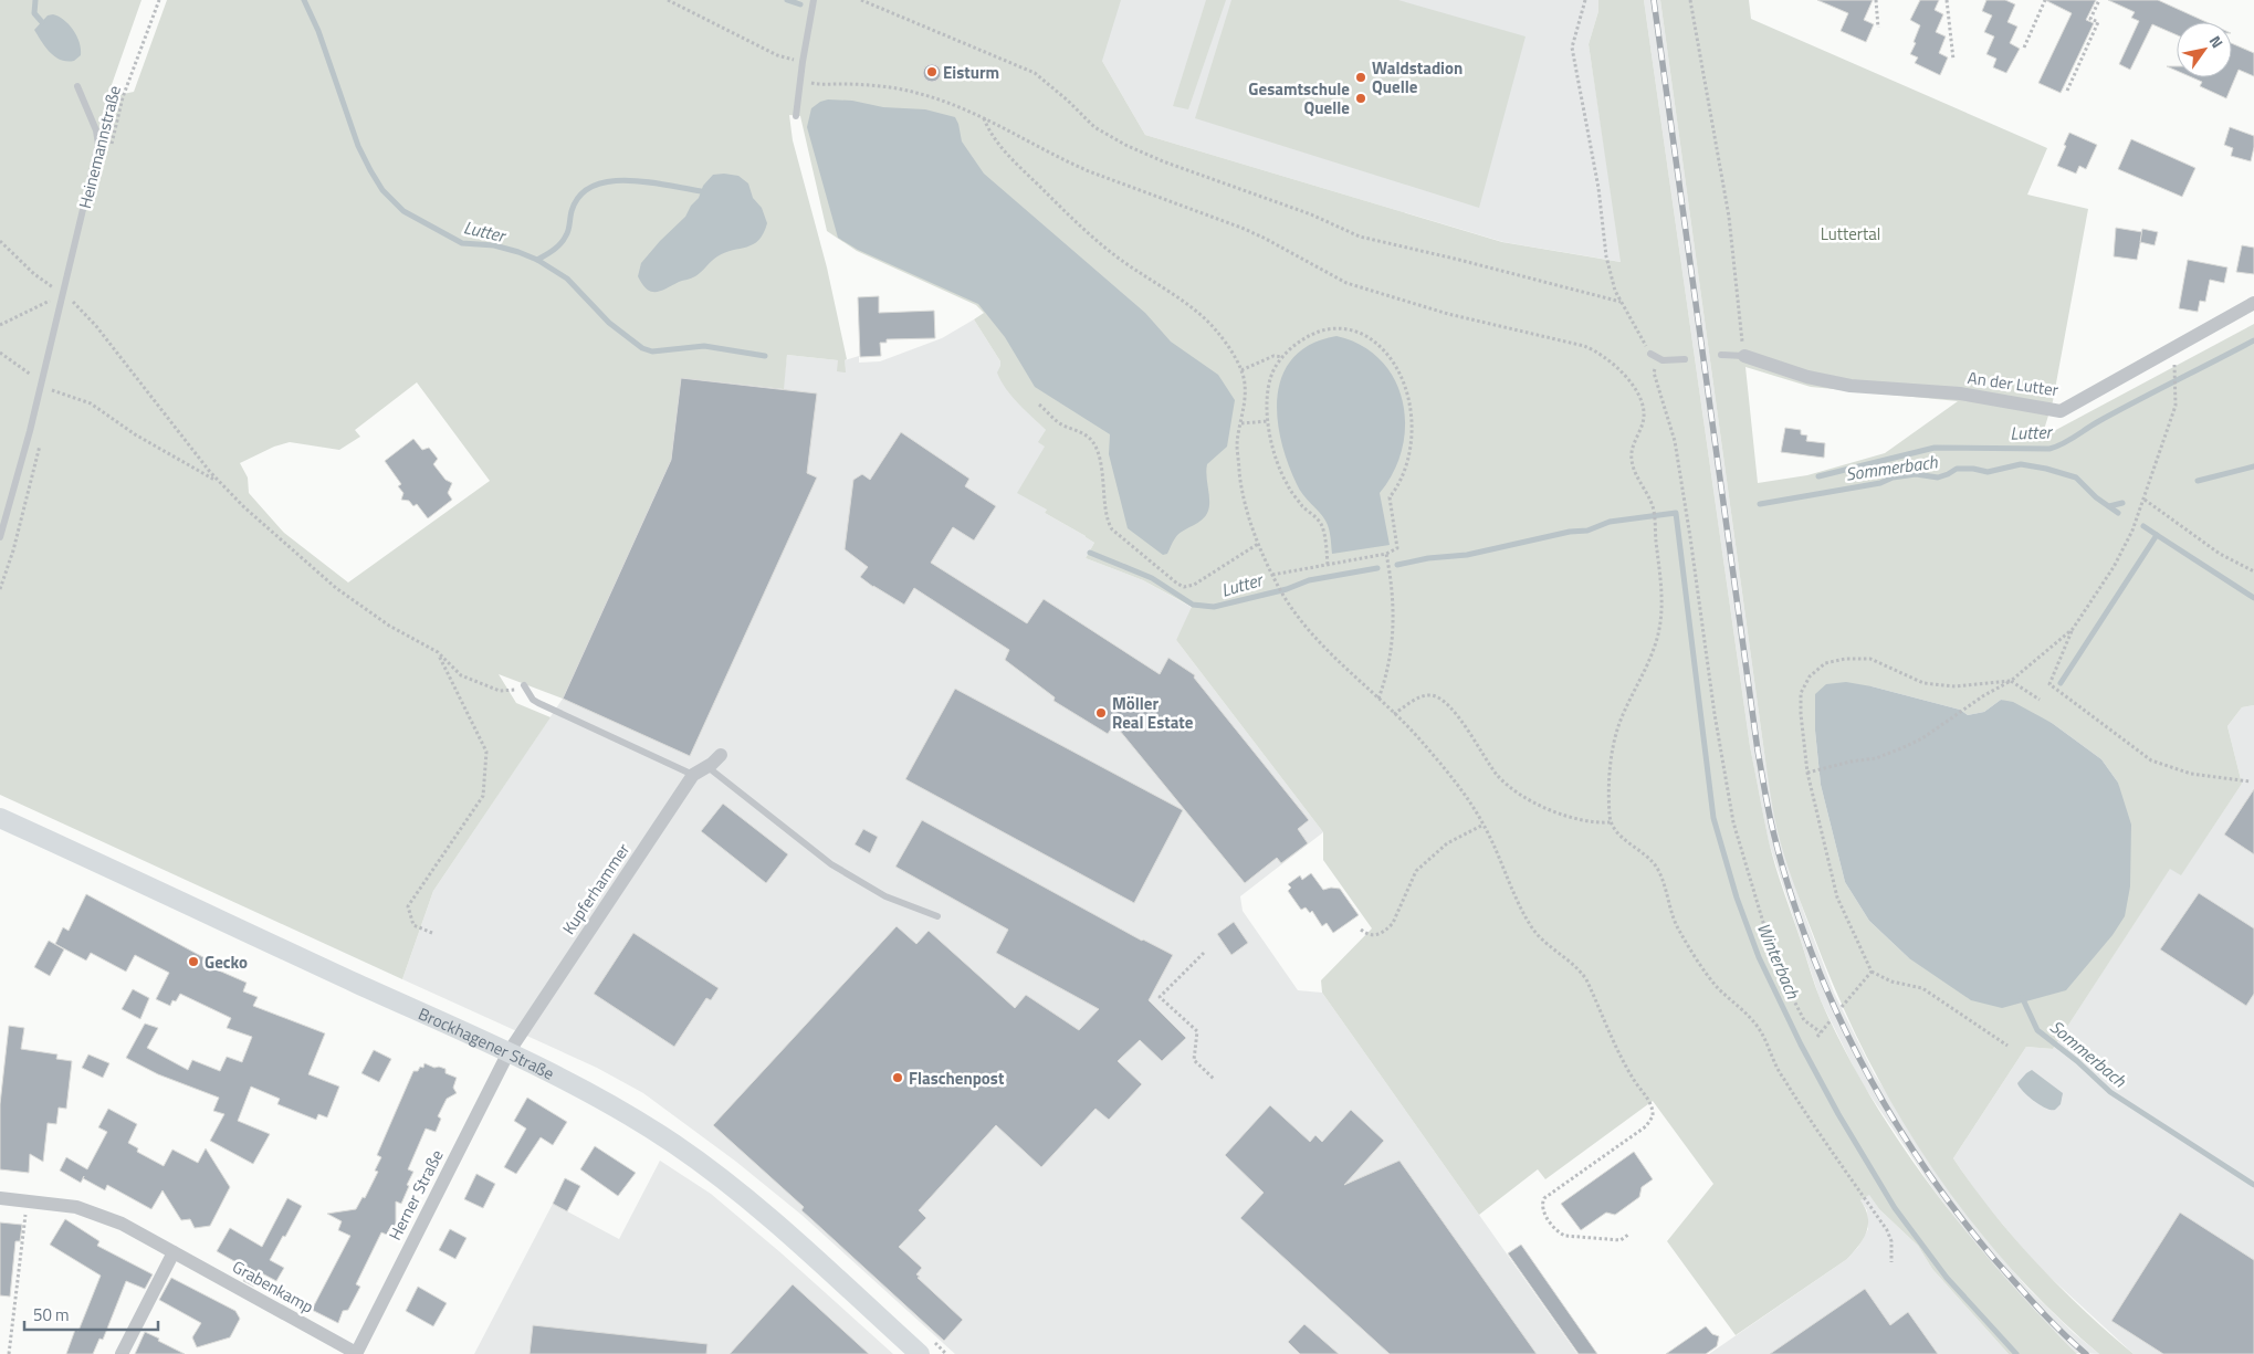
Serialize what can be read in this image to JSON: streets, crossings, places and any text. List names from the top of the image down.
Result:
{
  "streets": {
    "main road": ["Brockhagener Straße"],
    "street": [
      "An der Lutter",
      "Kupferhammer",
      "Herner Straße",
      "Grabenkamp"
    ],
    "path": ["Heinemannstraße"]
  },
  "crossings": [
    ["Kupferhammer", "Brockhagener Straße"],
    ["Kupferhammer", "Herner Straße"],
    ["Brockhagener Straße", "Herner Straße"],
    ["Herner Straße", "Grabenkamp"]
  ],
  "water": ["Lutter", "Sommerbach", "Winterbach"],
  "parks": ["Luttertal"],
  "places": [
    "Eisturm",
    "Waldstadion Quelle",
    "Gesamtschule Quelle",
    "Möller Real Estate",
    "Gecko",
    "Flaschenpost"
  ],
  "scale_bar": "50 m",
  "north": "top right"
}
